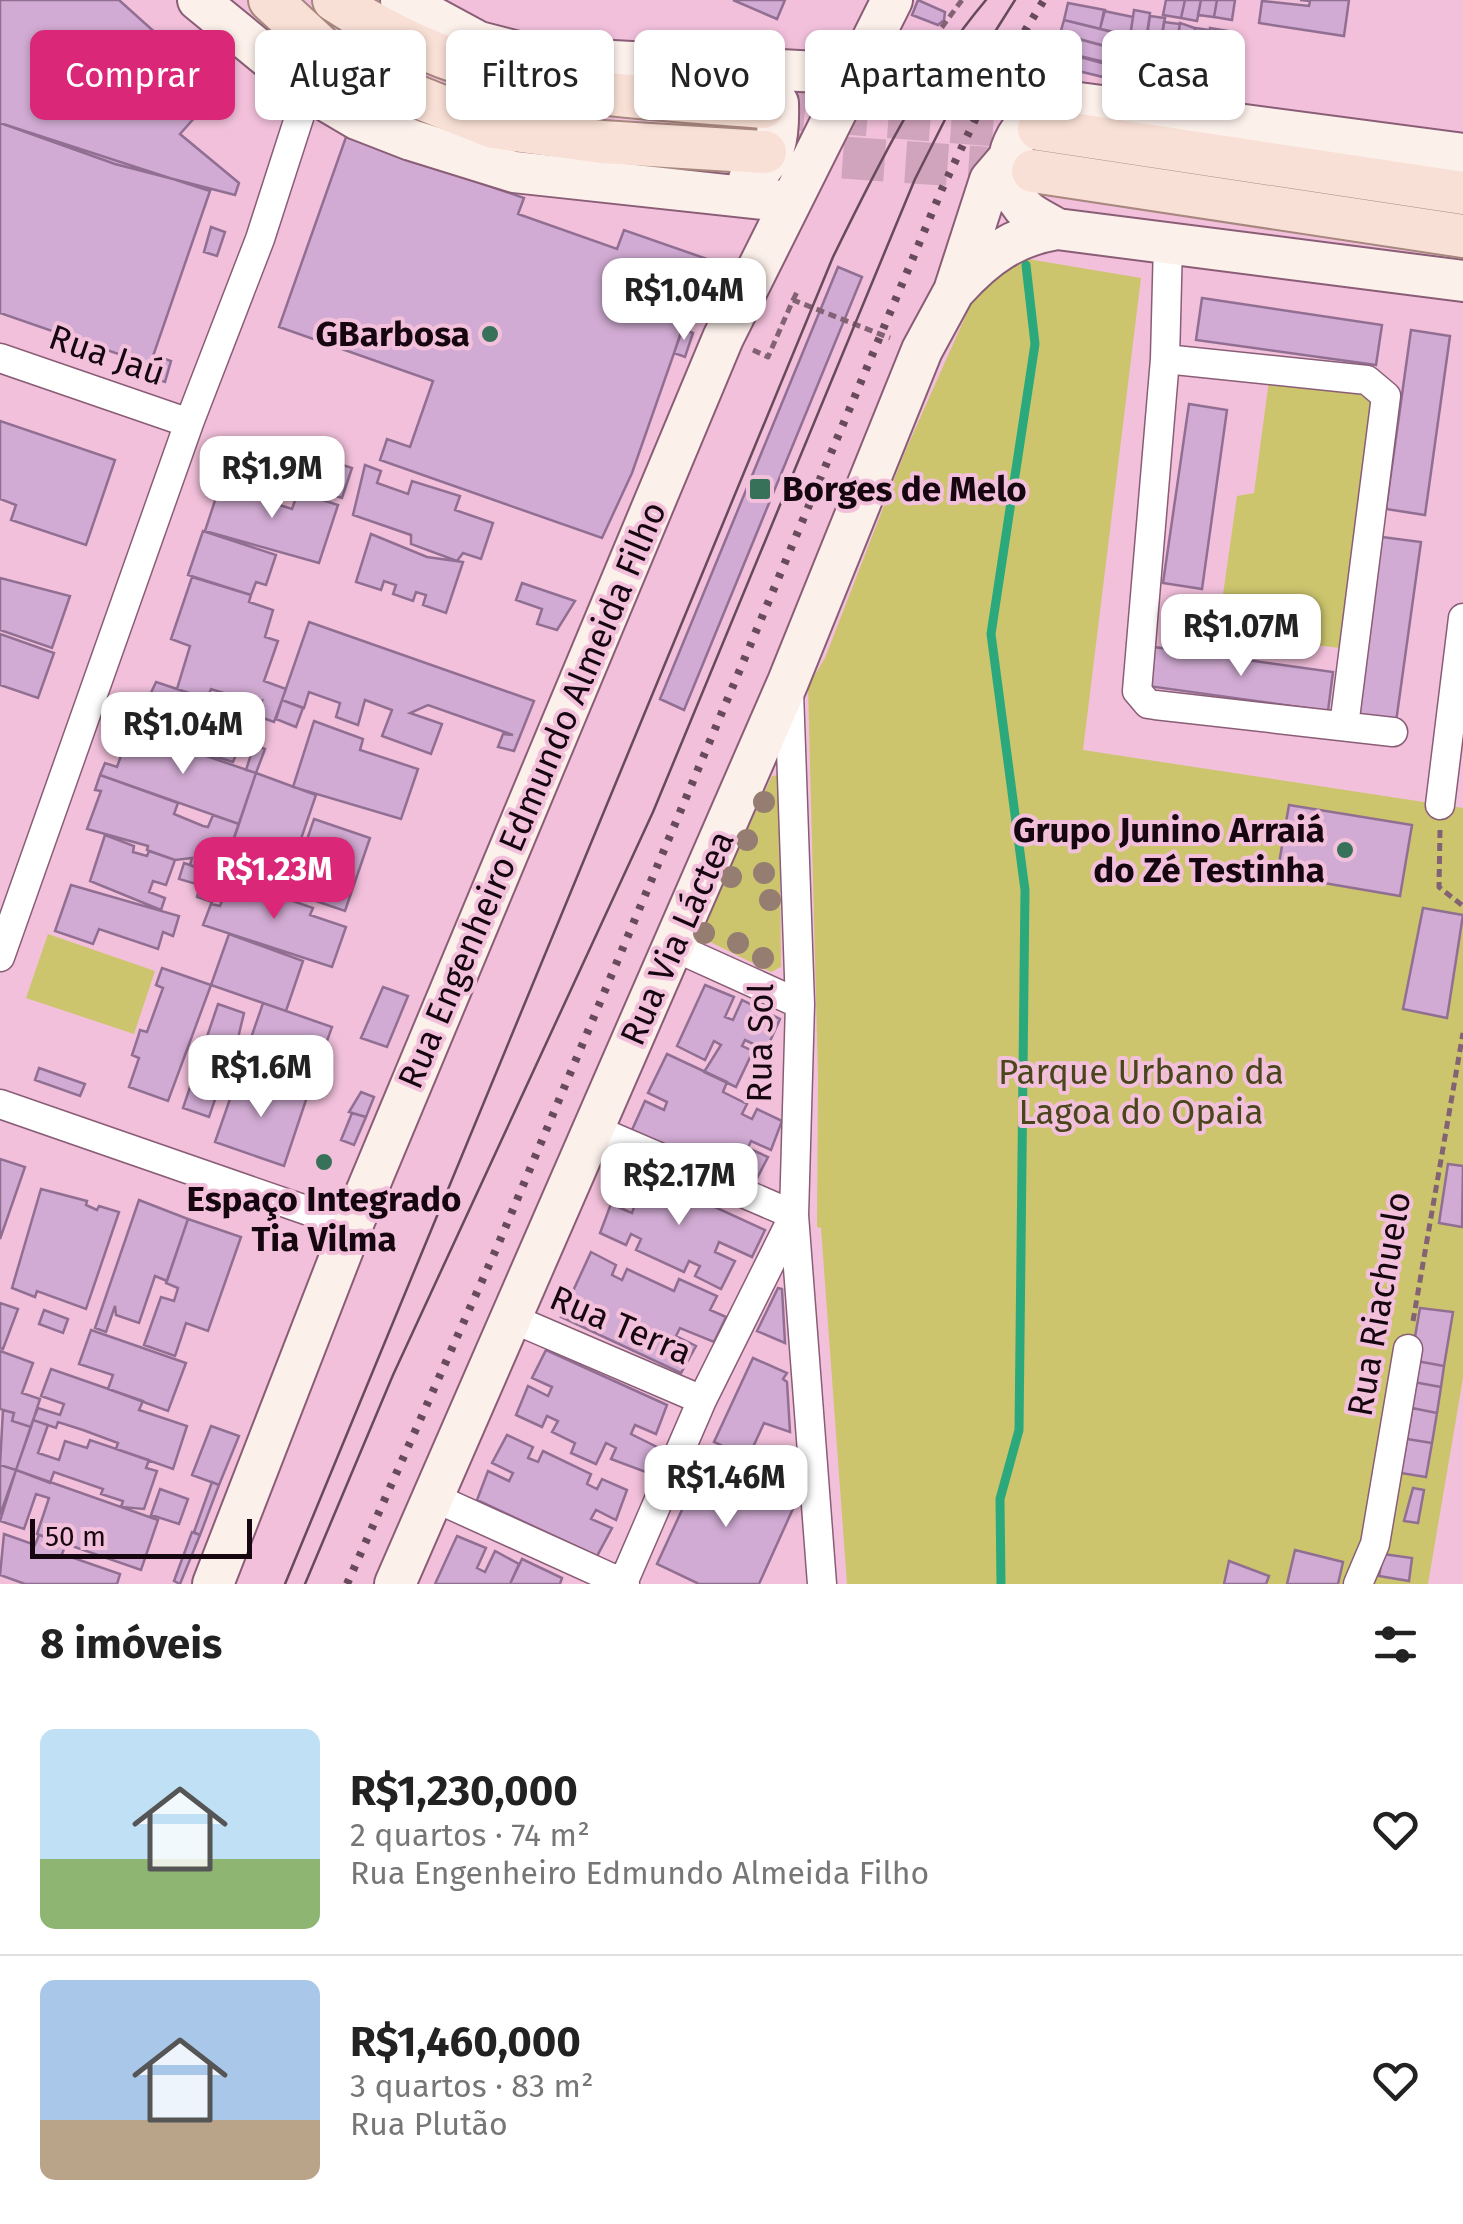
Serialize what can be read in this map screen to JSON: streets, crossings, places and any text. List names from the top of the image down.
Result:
{
  "streets": {
    "street": [
      "Rua Jaú",
      "Rua Engenheiro Edmundo Almeida Filho",
      "Rua Via Láctea",
      "Rua Sol",
      "Rua Riachuelo",
      "Rua Terra"
    ]
  },
  "crossings": [
    ["Rua Via Láctea", "Rua Sol"],
    ["Rua Via Láctea", "Rua Terra"]
  ],
  "parks": ["Parque Urbano da Lagoa do Opaia"],
  "places": {
    "other": ["GBarbosa", "Grupo Junino Arraiá do Zé Testinha", "Espaço Integrado Tia Vilma"],
    "transit": ["Borges de Melo"]
  },
  "scale_bar": "50 m",
  "page": {
    "chip": [
      "Comprar",
      "Alugar",
      "Filtros",
      "Novo",
      "Apartamento",
      "Casa"
    ],
    "price": [
      "R$1.04M",
      "R$1.9M",
      "R$1.07M",
      "R$1.04M",
      "R$1.23M",
      "R$1.6M",
      "R$2.17M",
      "R$1.46M"
    ],
    "scale": "50 m",
    "heading": "8 imóveis",
    "list": [
      {
        "name": "R$1,230,000",
        "note": "2 quartos · 74 m² · Rua Engenheiro Edmundo Almeida Filho"
      },
      {
        "name": "R$1,460,000",
        "note": "3 quartos · 83 m² · Rua Plutão"
      }
    ]
  }
}
